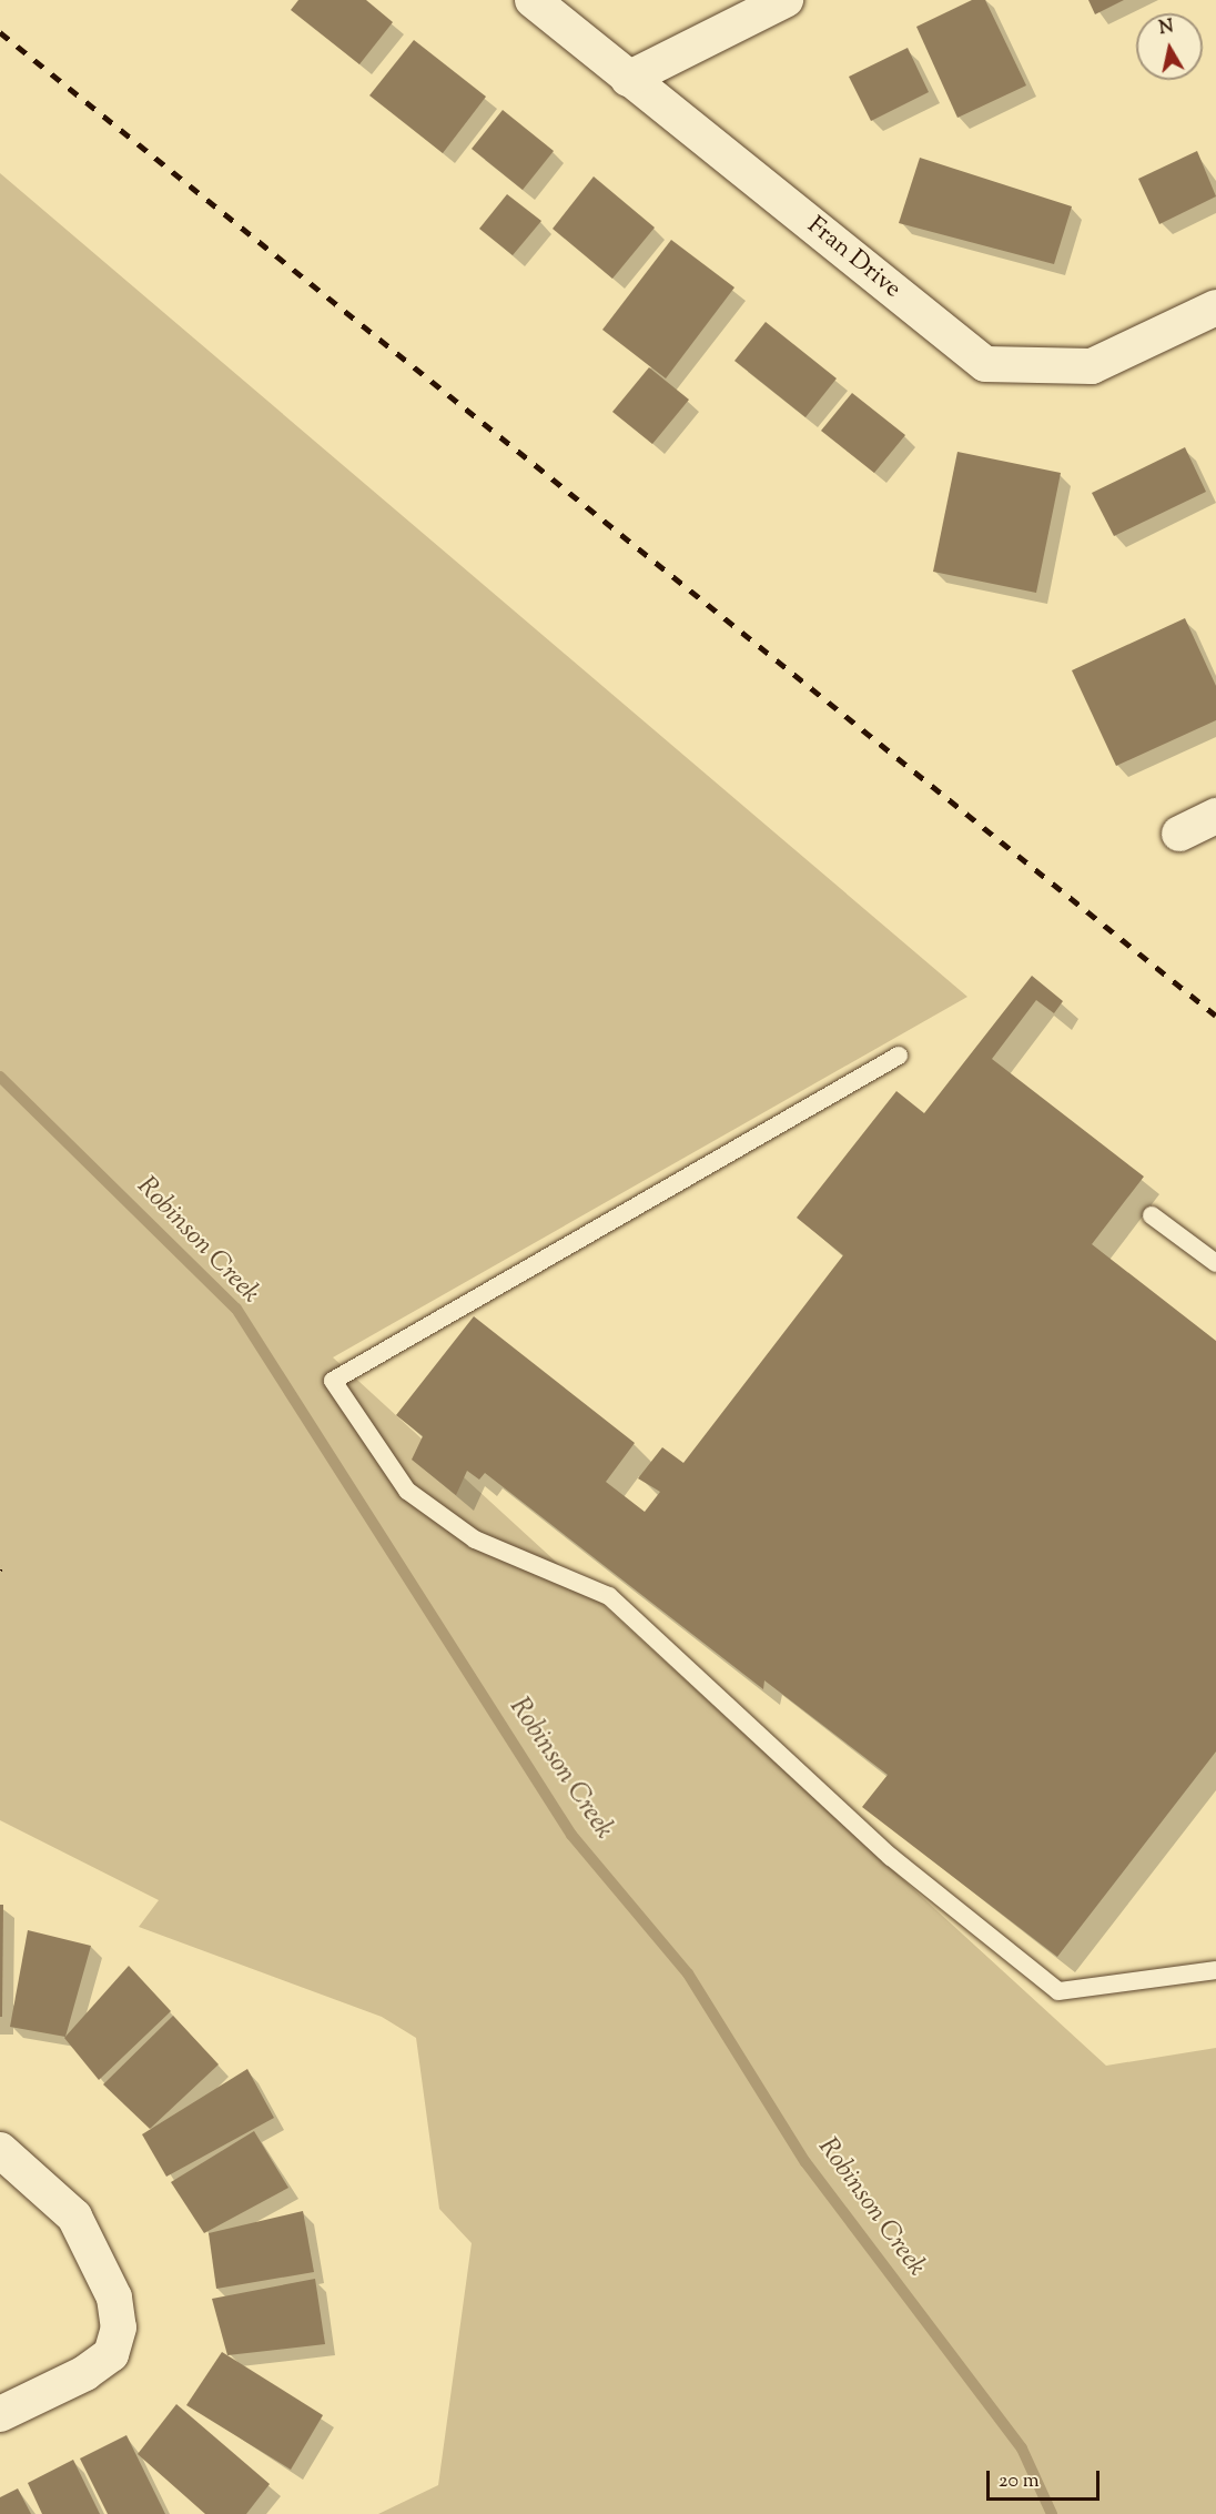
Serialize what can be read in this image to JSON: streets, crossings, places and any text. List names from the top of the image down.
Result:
{
  "streets": {
    "street": ["Fran Drive"]
  },
  "water": ["Robinson Creek"],
  "scale_bar": "20 m",
  "north": "top"
}
